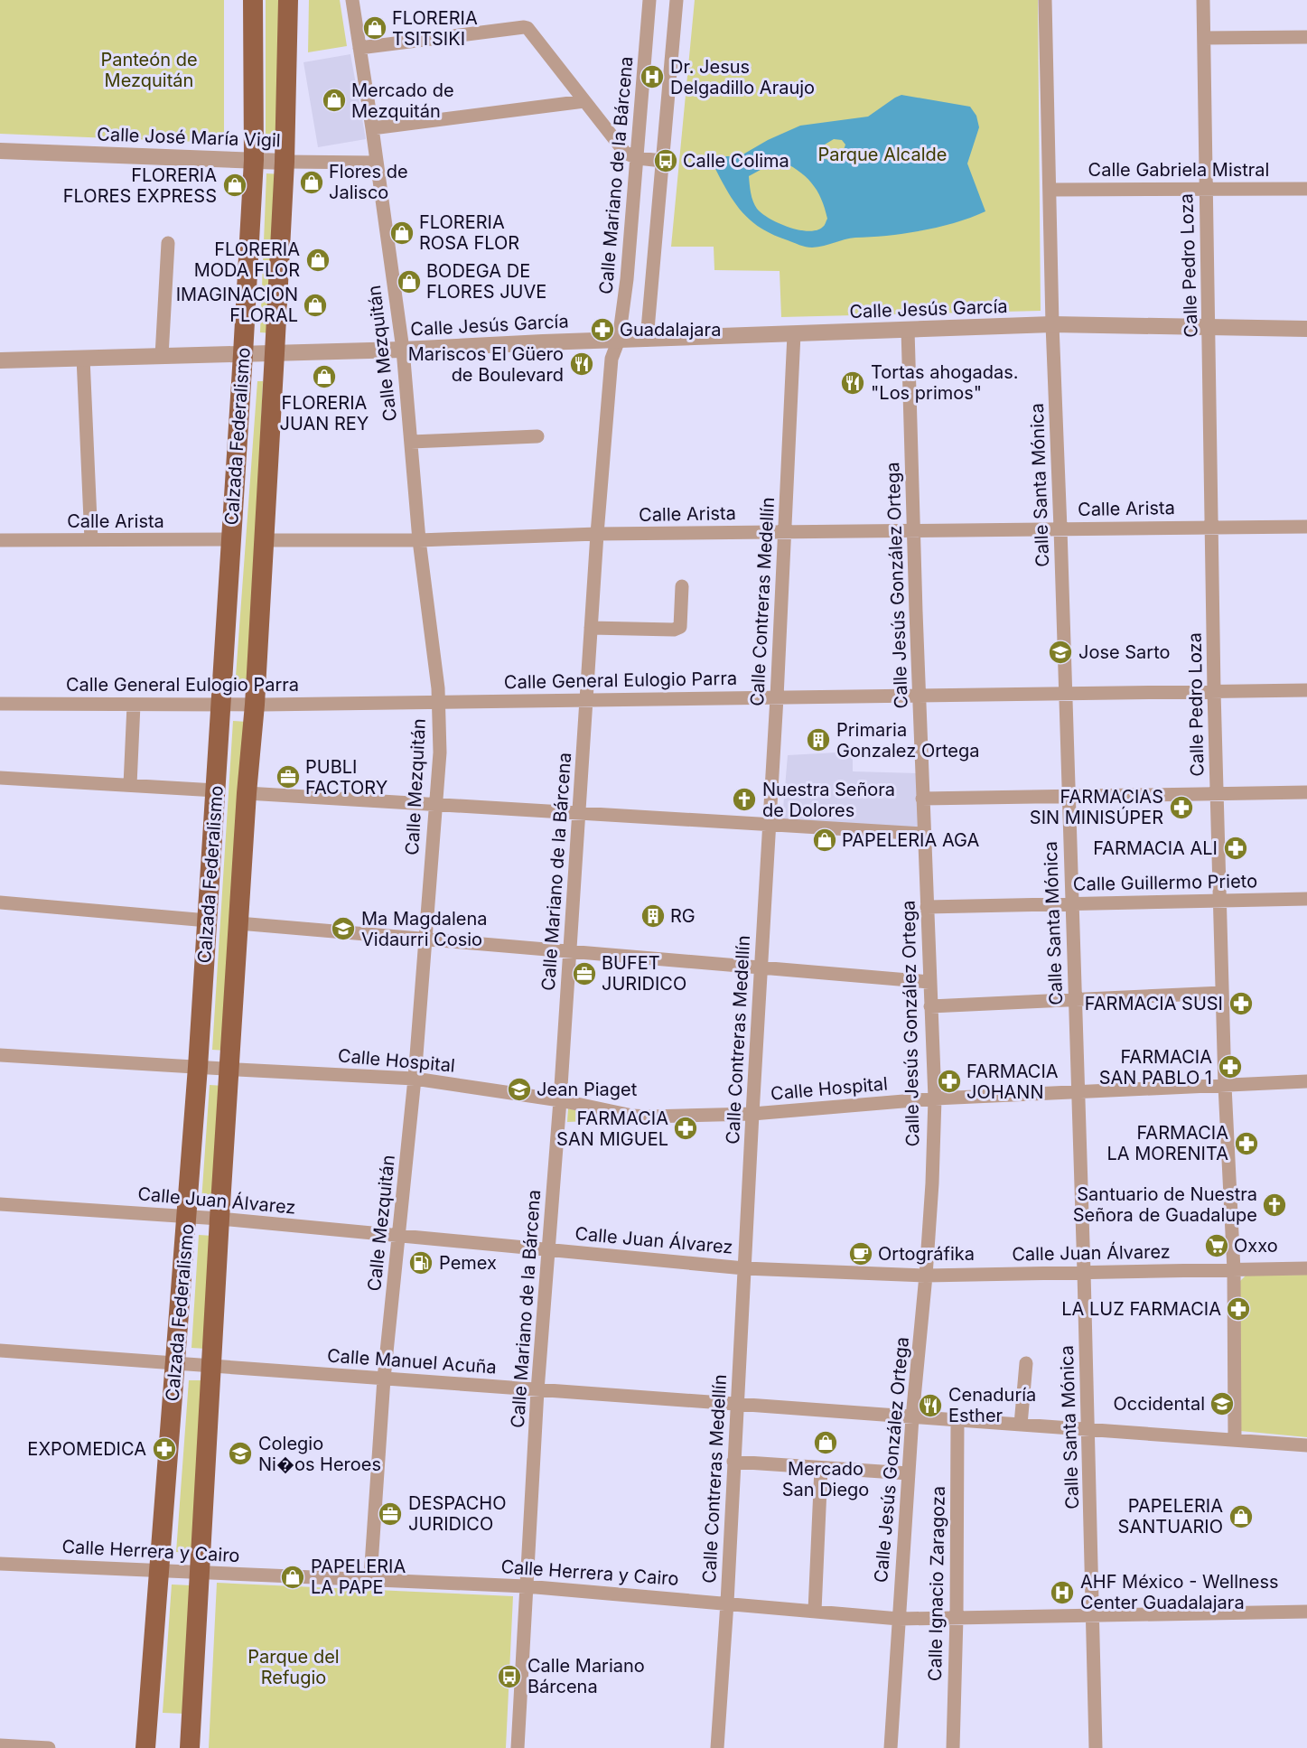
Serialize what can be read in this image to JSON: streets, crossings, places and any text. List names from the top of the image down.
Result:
{
  "streets": {
    "main road": ["Calzada Federalismo"],
    "street": [
      "Calle José María Vigil",
      "Calle Gabriela Mistral",
      "Calle Mariano de la Bárcena",
      "Calle Pedro Loza",
      "Calle Jesús García",
      "Calle Mezquitán",
      "Calle Santa Mónica",
      "Calle Arista",
      "Calle Jesús González Ortega",
      "Calle Contreras Medellín",
      "Calle General Eulogio Parra",
      "Calle Guillermo Prieto",
      "Calle Hospital",
      "Calle Juan Álvarez",
      "Calle Manuel Acuña",
      "Calle Herrera y Cairo",
      "Calle Ignacio Zaragoza"
    ]
  },
  "crossings": [
    ["Calle José María Vigil", "Calle Mezquitán"],
    ["Calle José María Vigil", "Calzada Federalismo"],
    ["Calle Gabriela Mistral", "Calle Pedro Loza"],
    ["Calle Gabriela Mistral", "Calle Santa Mónica"],
    ["Calle Mariano de la Bárcena", "Calle Jesús García"],
    ["Calle Mariano de la Bárcena", "Calle Arista"],
    ["Calle Mariano de la Bárcena", "Calle General Eulogio Parra"],
    ["Calle Mariano de la Bárcena", "Calle Hospital"],
    ["Calle Mariano de la Bárcena", "Calle Juan Álvarez"],
    ["Calle Mariano de la Bárcena", "Calle Manuel Acuña"],
    ["Calle Mariano de la Bárcena", "Calle Herrera y Cairo"],
    ["Calle Pedro Loza", "Calle Jesús García"],
    ["Calle Pedro Loza", "Calle Arista"],
    ["Calle Pedro Loza", "Calle General Eulogio Parra"],
    ["Calle Pedro Loza", "Calle Guillermo Prieto"],
    ["Calle Pedro Loza", "Calle Hospital"],
    ["Calle Pedro Loza", "Calle Juan Álvarez"],
    ["Calle Pedro Loza", "Calle Manuel Acuña"],
    ["Calle Jesús García", "Calle Mezquitán"],
    ["Calle Jesús García", "Calzada Federalismo"],
    ["Calle Jesús García", "Calle Santa Mónica"],
    ["Calle Jesús García", "Calle Jesús González Ortega"],
    ["Calle Jesús García", "Calle Contreras Medellín"],
    ["Calle Mezquitán", "Calle Arista"],
    ["Calle Mezquitán", "Calle General Eulogio Parra"],
    ["Calle Mezquitán", "Calle Hospital"],
    ["Calle Mezquitán", "Calle Juan Álvarez"],
    ["Calle Mezquitán", "Calle Manuel Acuña"],
    ["Calle Mezquitán", "Calle Herrera y Cairo"],
    ["Calzada Federalismo", "Calle Arista"],
    ["Calzada Federalismo", "Calle General Eulogio Parra"],
    ["Calzada Federalismo", "Calle Hospital"],
    ["Calzada Federalismo", "Calle Juan Álvarez"],
    ["Calzada Federalismo", "Calle Manuel Acuña"],
    ["Calzada Federalismo", "Calle Herrera y Cairo"],
    ["Calle Santa Mónica", "Calle Arista"],
    ["Calle Santa Mónica", "Calle General Eulogio Parra"],
    ["Calle Santa Mónica", "Calle Guillermo Prieto"],
    ["Calle Santa Mónica", "Calle Hospital"],
    ["Calle Santa Mónica", "Calle Juan Álvarez"],
    ["Calle Santa Mónica", "Calle Manuel Acuña"],
    ["Calle Santa Mónica", "Calle Herrera y Cairo"],
    ["Calle Arista", "Calle Jesús González Ortega"],
    ["Calle Arista", "Calle Contreras Medellín"],
    ["Calle Jesús González Ortega", "Calle General Eulogio Parra"],
    ["Calle Jesús González Ortega", "Calle Guillermo Prieto"],
    ["Calle Jesús González Ortega", "Calle Hospital"],
    ["Calle Jesús González Ortega", "Calle Juan Álvarez"],
    ["Calle Jesús González Ortega", "Calle Manuel Acuña"],
    ["Calle Jesús González Ortega", "Calle Herrera y Cairo"],
    ["Calle Contreras Medellín", "Calle General Eulogio Parra"],
    ["Calle Contreras Medellín", "Calle Hospital"],
    ["Calle Contreras Medellín", "Calle Juan Álvarez"],
    ["Calle Contreras Medellín", "Calle Manuel Acuña"],
    ["Calle Contreras Medellín", "Calle Herrera y Cairo"],
    ["Calle Manuel Acuña", "Calle Ignacio Zaragoza"],
    ["Calle Herrera y Cairo", "Calle Ignacio Zaragoza"]
  ],
  "parks": ["Panteón de Mezquitán", "Parque Alcalde", "Parque del Refugio"],
  "places": {
    "shop": [
      "FLORERIA TSITSIKI",
      "Mercado de Mezquitán",
      "Flores de Jalisco",
      "FLORERIA FLORES EXPRESS",
      "FLORERIA ROSA FLOR",
      "FLORERIA MODA FLOR",
      "BODEGA DE FLORES JUVE",
      "IMAGINACION FLORAL",
      "FLORERIA JUAN REY",
      "PAPELERIA AGA",
      "Mercado San Diego",
      "PAPELERIA SANTUARIO",
      "PAPELERIA LA PAPE"
    ],
    "hospital": ["Dr. Jesus Delgadillo Araujo", "AHF México - Wellness Center Guadalajara"],
    "bus stop": ["Calle Colima", "Calle Mariano Bárcena"],
    "pharmacy": [
      "Guadalajara",
      "FARMACIAS SIN MINISÚPER",
      "FARMACIA ALI",
      "FARMACIA SUSI",
      "FARMACIA SAN PABLO 1",
      "FARMACIA JOHANN",
      "FARMACIA SAN MIGUEL",
      "FARMACIA LA MORENITA",
      "LA LUZ FARMACIA",
      "EXPOMEDICA"
    ],
    "restaurant": ["Mariscos El Güero de Boulevard", "Tortas ahogadas. \"Los primos\"", "Cenaduría Esther"],
    "school or university": [
      "Jose Sarto",
      "Ma Magdalena Vidaurri Cosio",
      "Jean Piaget",
      "Occidental",
      "Colegio Ni�os Heroes"
    ],
    "building": ["Primaria Gonzalez Ortega", "RG"],
    "office": ["PUBLI FACTORY", "BUFET JURIDICO", "DESPACHO JURIDICO"],
    "church": ["Nuestra Señora de Dolores", "Santuario de Nuestra Señora de Guadalupe"],
    "supermarket": ["Oxxo"],
    "cafe": ["Ortográfika"],
    "fuel station": ["Pemex"]
  }
}
